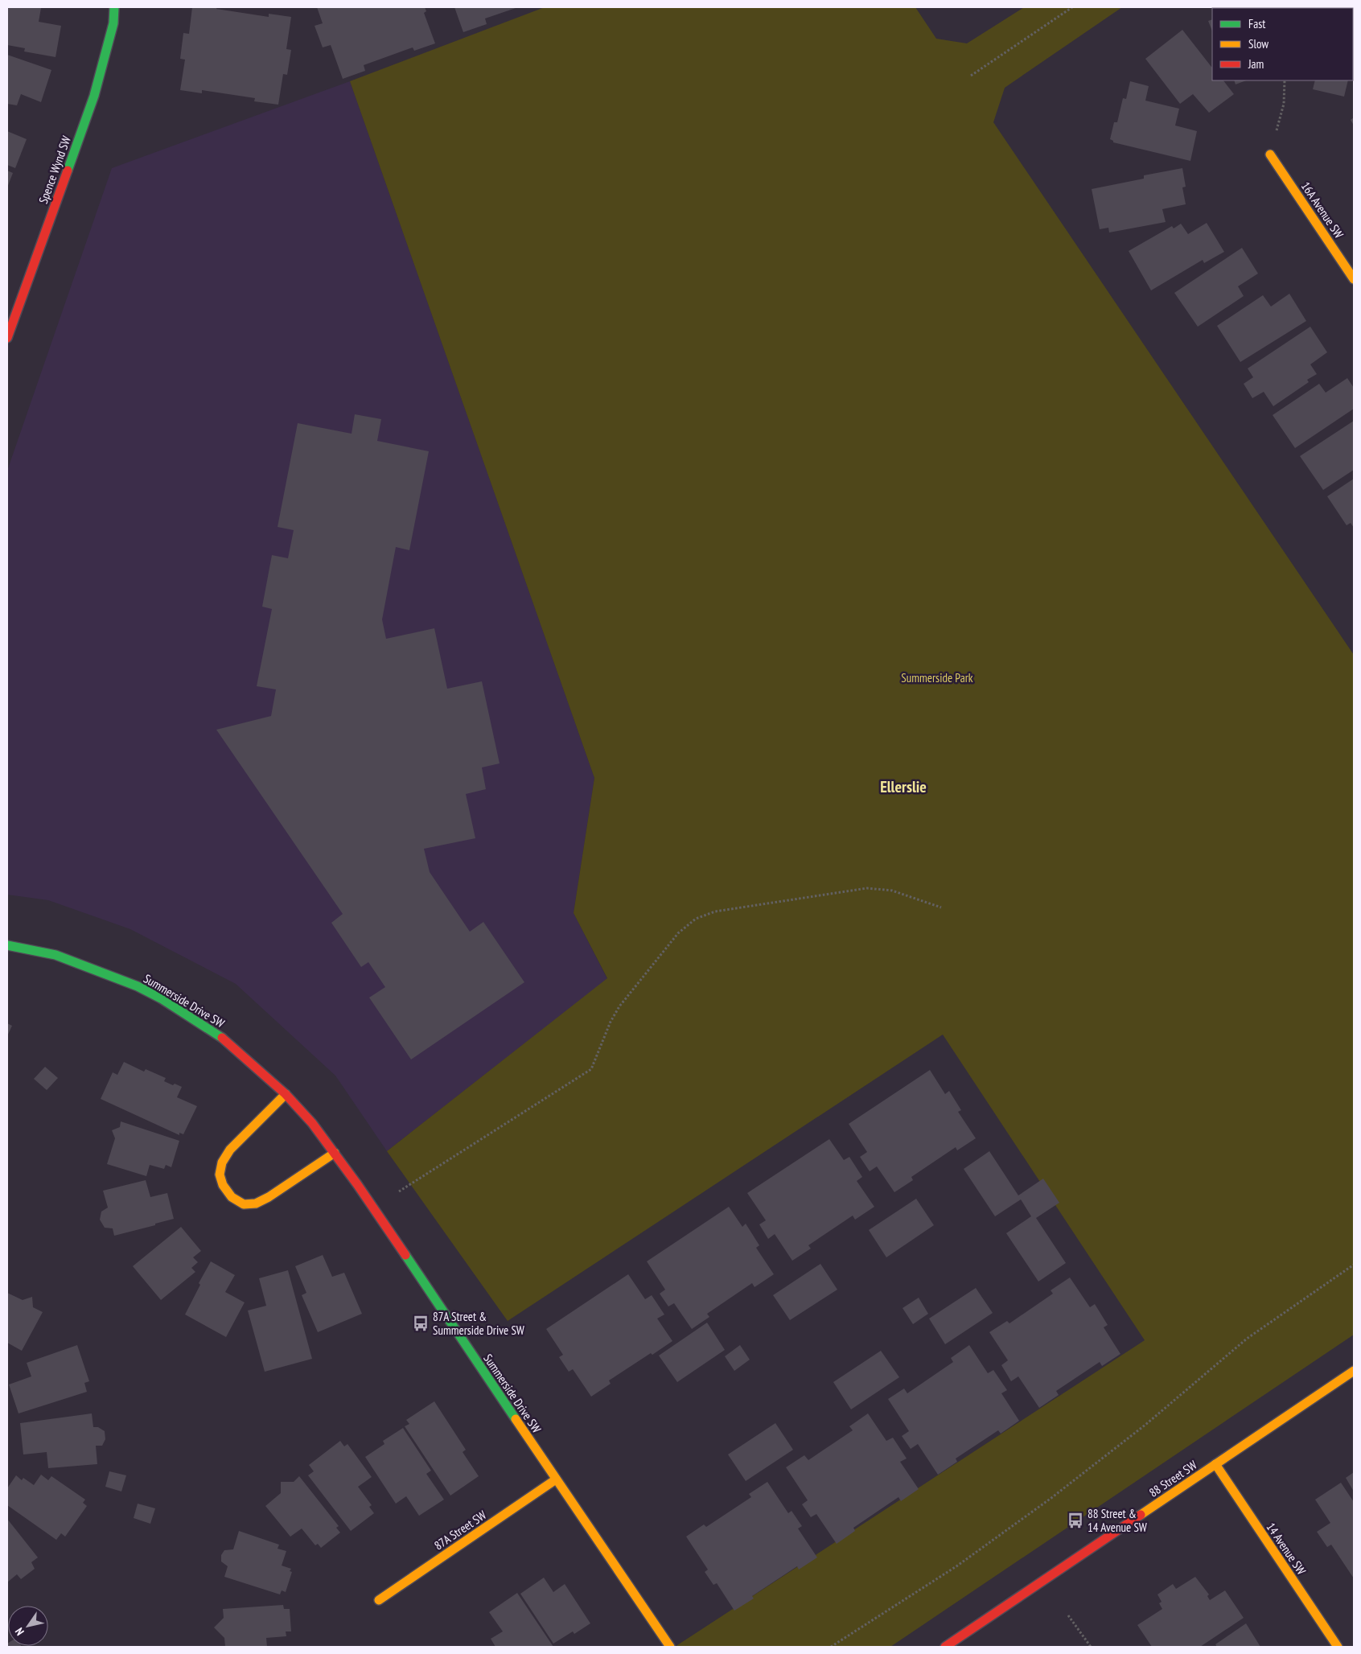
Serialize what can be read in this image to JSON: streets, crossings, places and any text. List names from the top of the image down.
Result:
{
  "streets": {
    "street": [
      "Spence Wynd SW",
      "16A Avenue SW",
      "Summerside Drive SW",
      "88 Street SW",
      "87A Street SW",
      "14 Avenue SW"
    ]
  },
  "crossings": [
    ["Summerside Drive SW", "87A Street SW"],
    ["88 Street SW", "14 Avenue SW"]
  ],
  "districts": ["Ellerslie"],
  "parks": ["Summerside Park"],
  "places": {
    "bus stop": ["87A Street & Summerside Drive SW", "88 Street & 14 Avenue SW"]
  },
  "legend": ["Fast", "Slow", "Jam"],
  "north": "bottom left"
}
